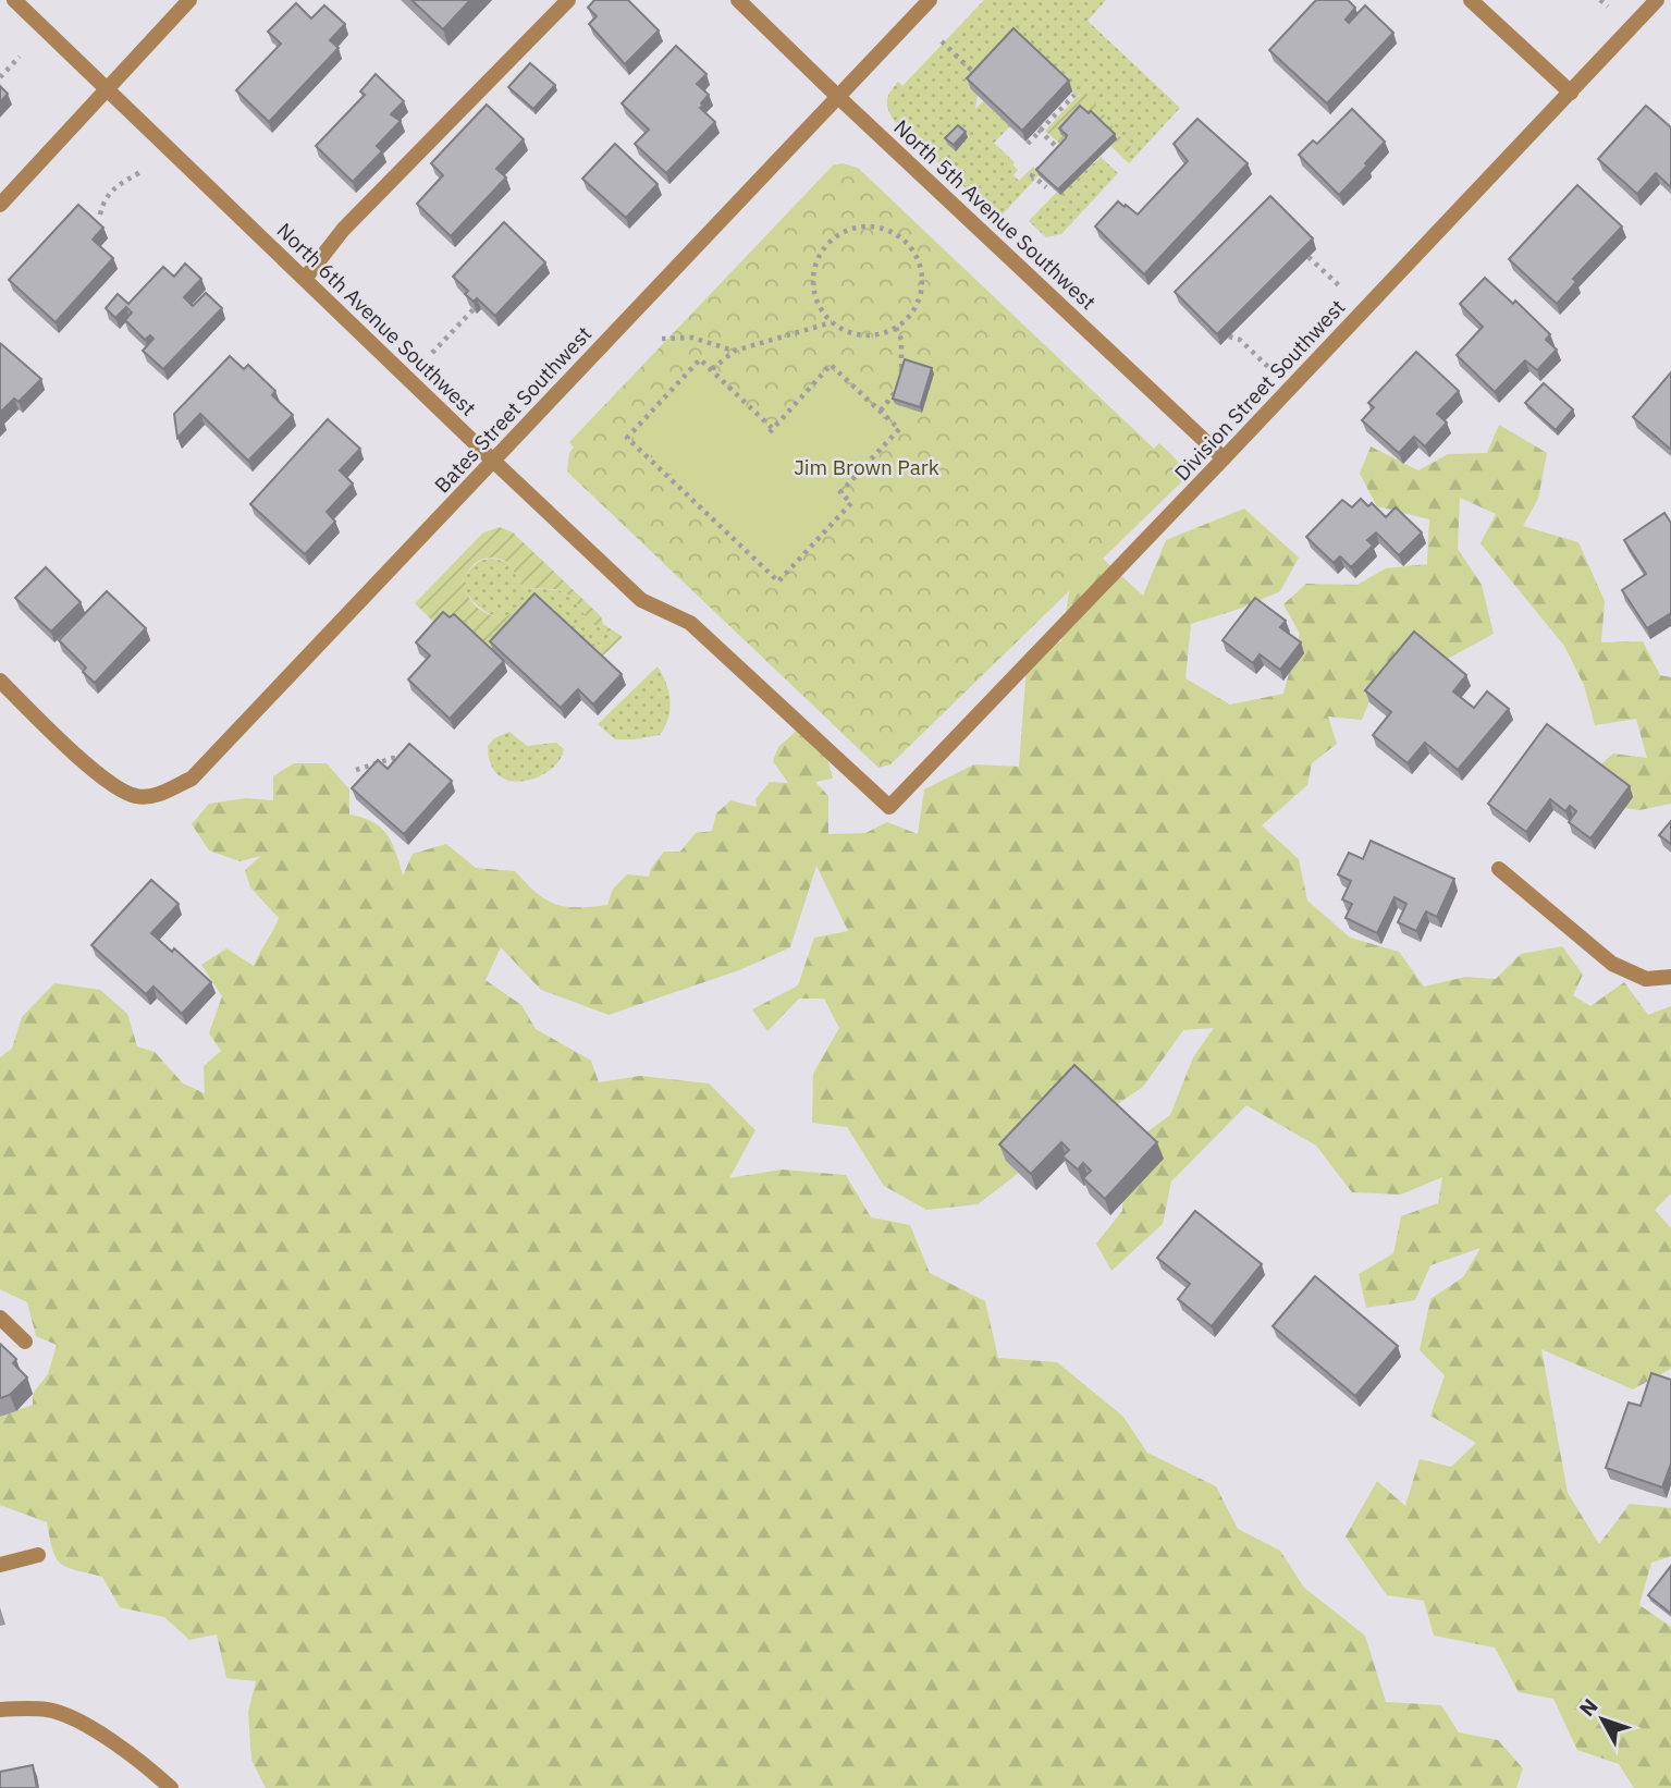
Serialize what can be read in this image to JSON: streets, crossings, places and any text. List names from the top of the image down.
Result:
{
  "streets": {
    "street": [
      "North 5th Avenue Southwest",
      "North 6th Avenue Southwest",
      "Division Street Southwest",
      "Bates Street Southwest"
    ]
  },
  "crossings": [
    ["North 5th Avenue Southwest", "Division Street Southwest"],
    ["North 5th Avenue Southwest", "Bates Street Southwest"],
    ["North 6th Avenue Southwest", "Division Street Southwest"],
    ["North 6th Avenue Southwest", "Bates Street Southwest"]
  ],
  "parks": ["Jim Brown Park"],
  "north": "top left"
}
